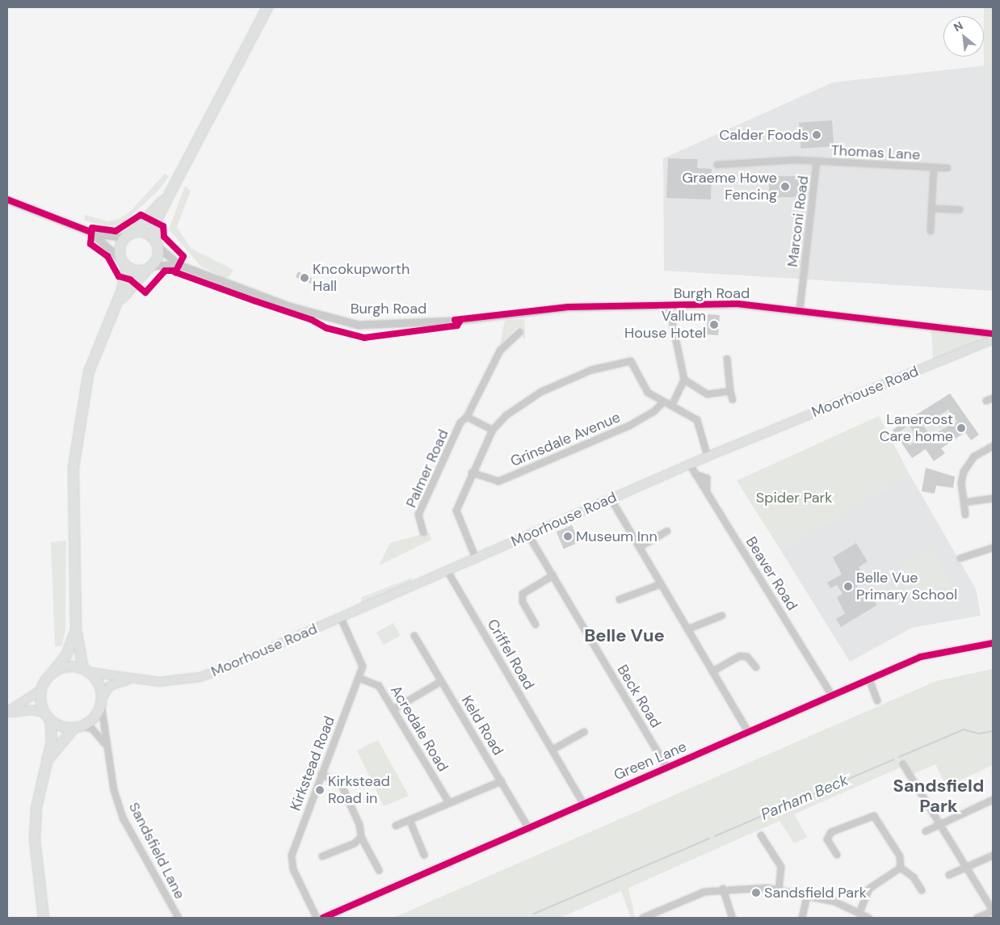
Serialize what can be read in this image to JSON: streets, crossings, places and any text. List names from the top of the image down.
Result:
{
  "streets": {
    "main road": ["Moorhouse Road"],
    "street": [
      "Thomas Lane",
      "Marconi Road",
      "Burgh Road",
      "Grinsdale Avenue",
      "Palmer Road",
      "Beaver Road",
      "Criffel Road",
      "Beck Road",
      "Keld Road",
      "Acredale Road",
      "Green Lane",
      "Kirkstead Road",
      "Sandsfield Lane"
    ]
  },
  "crossings": [
    ["Thomas Lane", "Marconi Road"],
    ["Marconi Road", "Burgh Road"],
    ["Moorhouse Road", "Beaver Road"],
    ["Moorhouse Road", "Criffel Road"],
    ["Moorhouse Road", "Beck Road"],
    ["Moorhouse Road", "Kirkstead Road"],
    ["Moorhouse Road", "Sandsfield Lane"],
    ["Beaver Road", "Green Lane"],
    ["Criffel Road", "Green Lane"],
    ["Beck Road", "Green Lane"],
    ["Keld Road", "Green Lane"],
    ["Acredale Road", "Kirkstead Road"]
  ],
  "districts": ["Belle Vue", "Sandsfield Park"],
  "water": ["Parham Beck"],
  "parks": ["Spider Park"],
  "places": [
    "Calder Foods",
    "Graeme Howe Fencing",
    "Kncokupworth Hall",
    "Vallum House Hotel",
    "Lanercost Care home",
    "Museum Inn",
    "Belle Vue Primary School",
    "Kirkstead Road in",
    "Sandsfield Park"
  ],
  "north": "top left"
}
